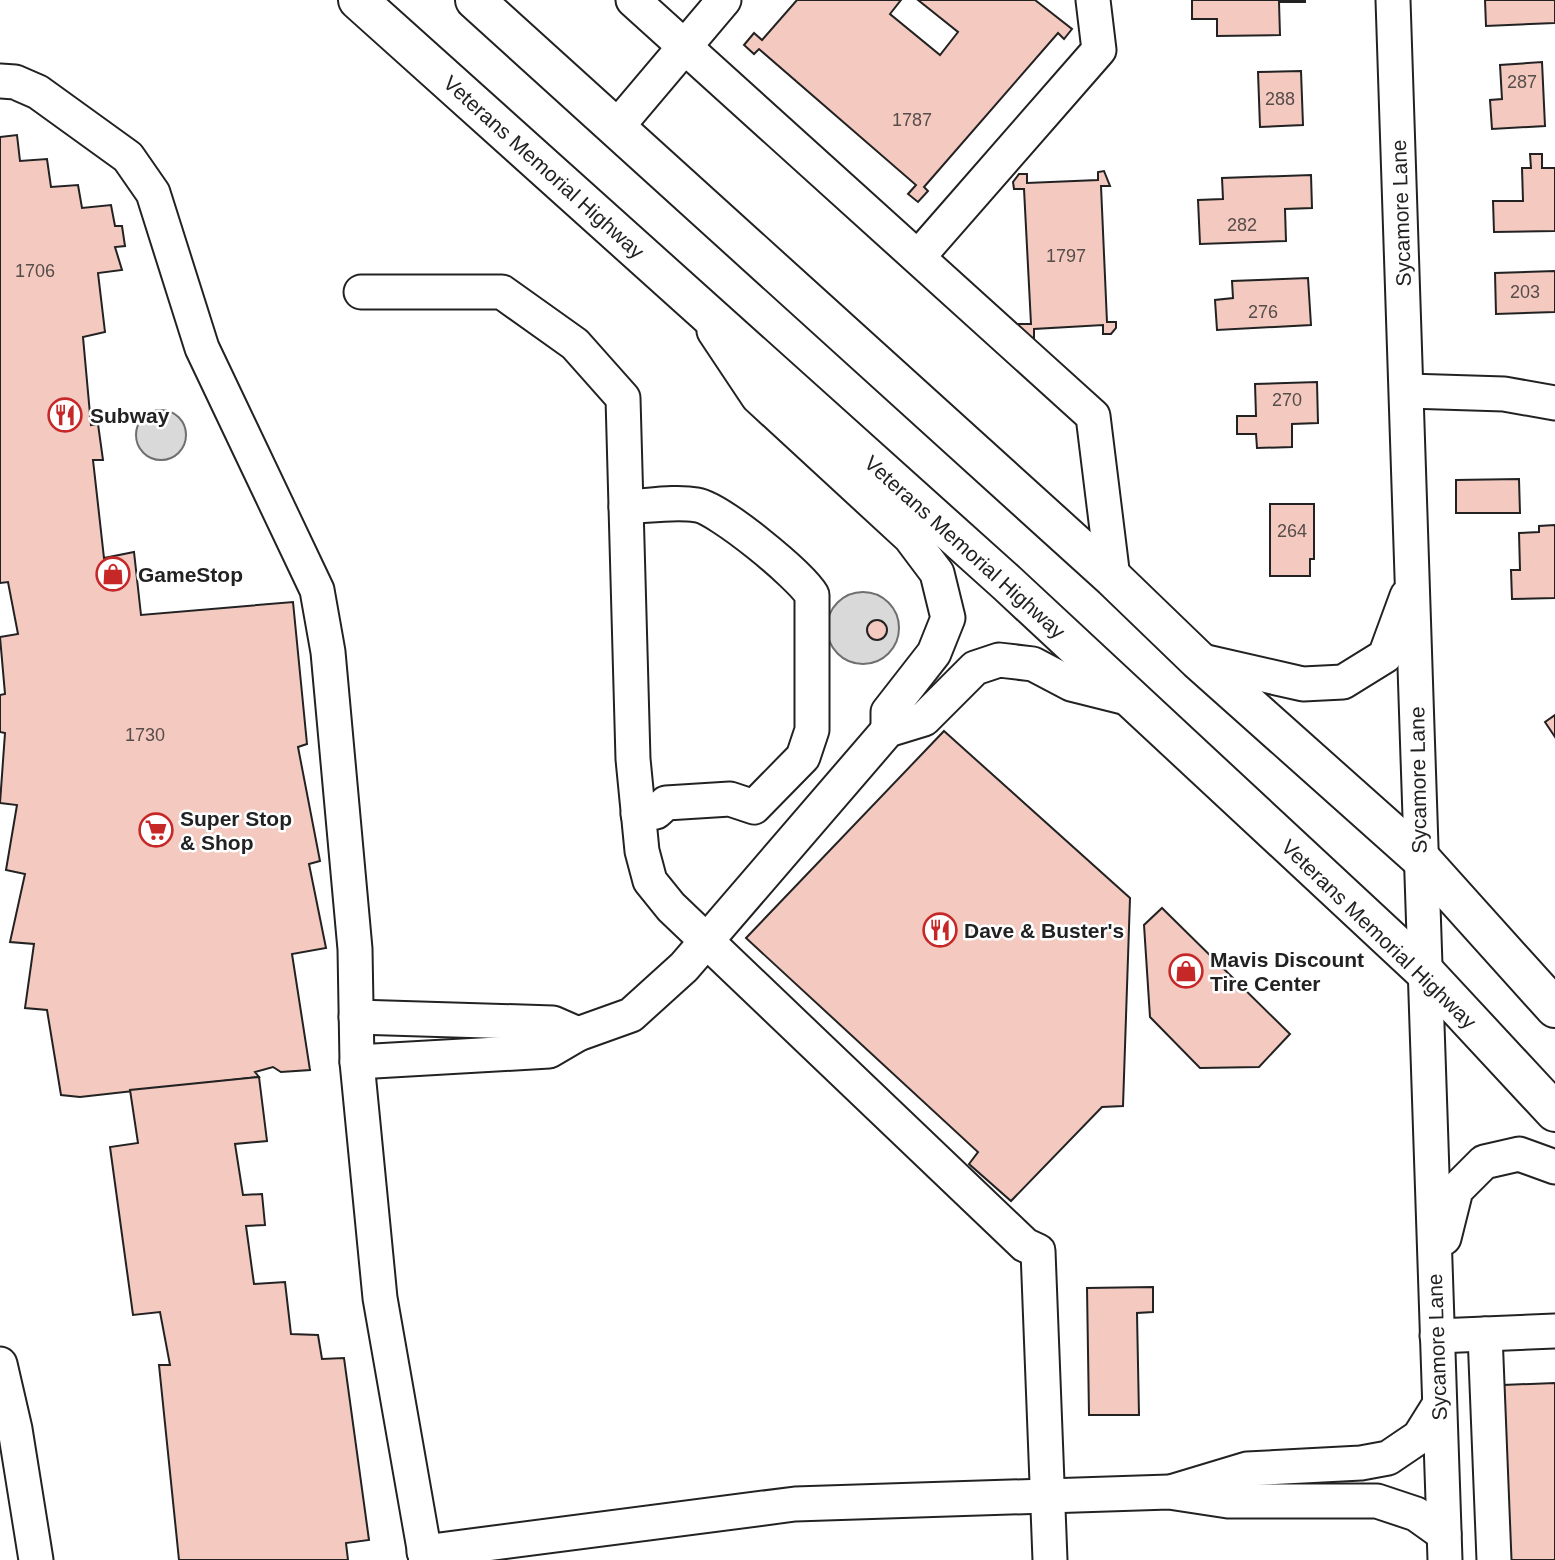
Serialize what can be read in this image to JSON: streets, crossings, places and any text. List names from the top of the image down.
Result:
{
  "streets": {
    "highway": ["Veterans Memorial Highway"],
    "street": ["Sycamore Lane"]
  },
  "crossings": [
    ["Veterans Memorial Highway", "Sycamore Lane"]
  ],
  "places": {
    "restaurant": ["Subway", "Dave & Buster's"],
    "shop": ["GameStop", "Mavis Discount Tire Center"],
    "supermarket": ["Super Stop & Shop"]
  },
  "house_numbers": [
    "287",
    "288",
    "1787",
    "282",
    "1797",
    "1706",
    "203",
    "276",
    "270",
    "264",
    "1730"
  ]
}
